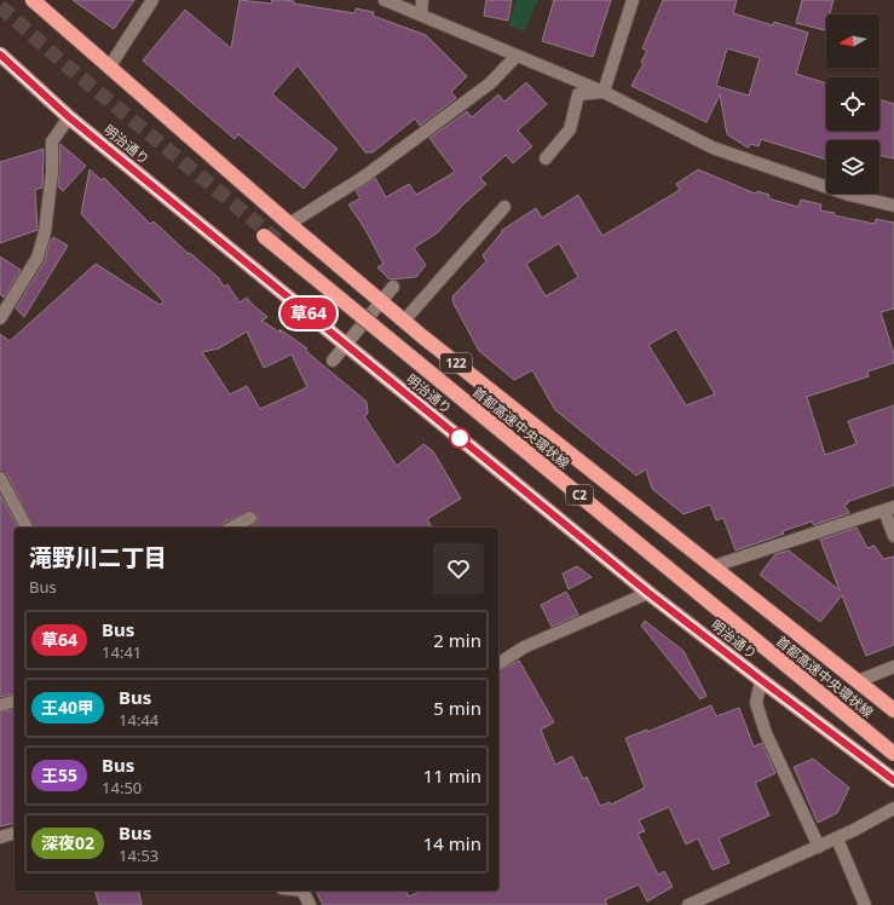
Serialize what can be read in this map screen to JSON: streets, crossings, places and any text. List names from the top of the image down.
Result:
{
  "streets": {
    "highway": [
      "明治通り",
      "122",
      "首都高速中央環状線",
      "C2"
    ]
  },
  "lines": ["bus line 草64"],
  "north": "left",
  "page": {
    "on_map": "草64",
    "heading": ["滝野川二丁目", "Bus"],
    "list": [
      {
        "mark": "草64",
        "name": "Bus",
        "note": "14:41",
        "value": "2 min"
      },
      {
        "mark": "王40甲",
        "name": "Bus",
        "note": "14:44",
        "value": "5 min"
      },
      {
        "mark": "王55",
        "name": "Bus",
        "note": "14:50",
        "value": "11 min"
      },
      {
        "mark": "深夜02",
        "name": "Bus",
        "note": "14:53",
        "value": "14 min"
      }
    ]
  }
}
